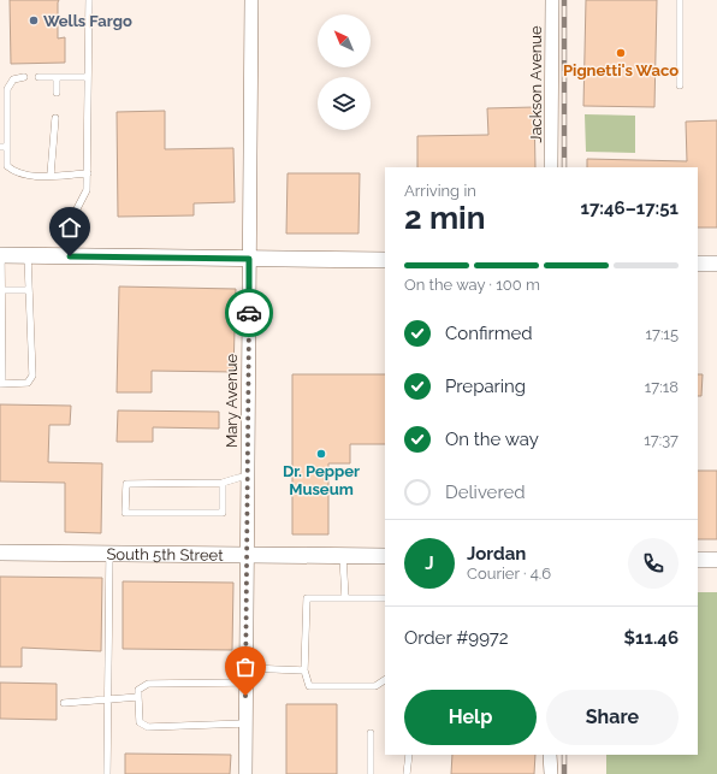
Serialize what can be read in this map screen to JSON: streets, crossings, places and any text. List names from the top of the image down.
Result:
{
  "streets": {
    "street": ["Jackson Avenue", "Mary Avenue", "South 5th Street"]
  },
  "crossings": [
    ["Mary Avenue", "South 5th Street"]
  ],
  "places": ["Wells Fargo", "Pignetti's Waco", "Dr. Pepper Museum"],
  "north": "top left",
  "page": {
    "heading": ["2 min", "Arriving in", "17:46–17:51"],
    "panel": [
      "Jordan",
      "Courier · 4.6",
      "Order #9972",
      "$11.46"
    ],
    "bar": "On the way · 100 m",
    "list": [
      ["Confirmed", "17:15"],
      ["Preparing", "17:18"],
      ["On the way", "17:37"],
      "Delivered"
    ],
    "round": "J",
    "buttons": ["Help", "Share"]
  }
}
